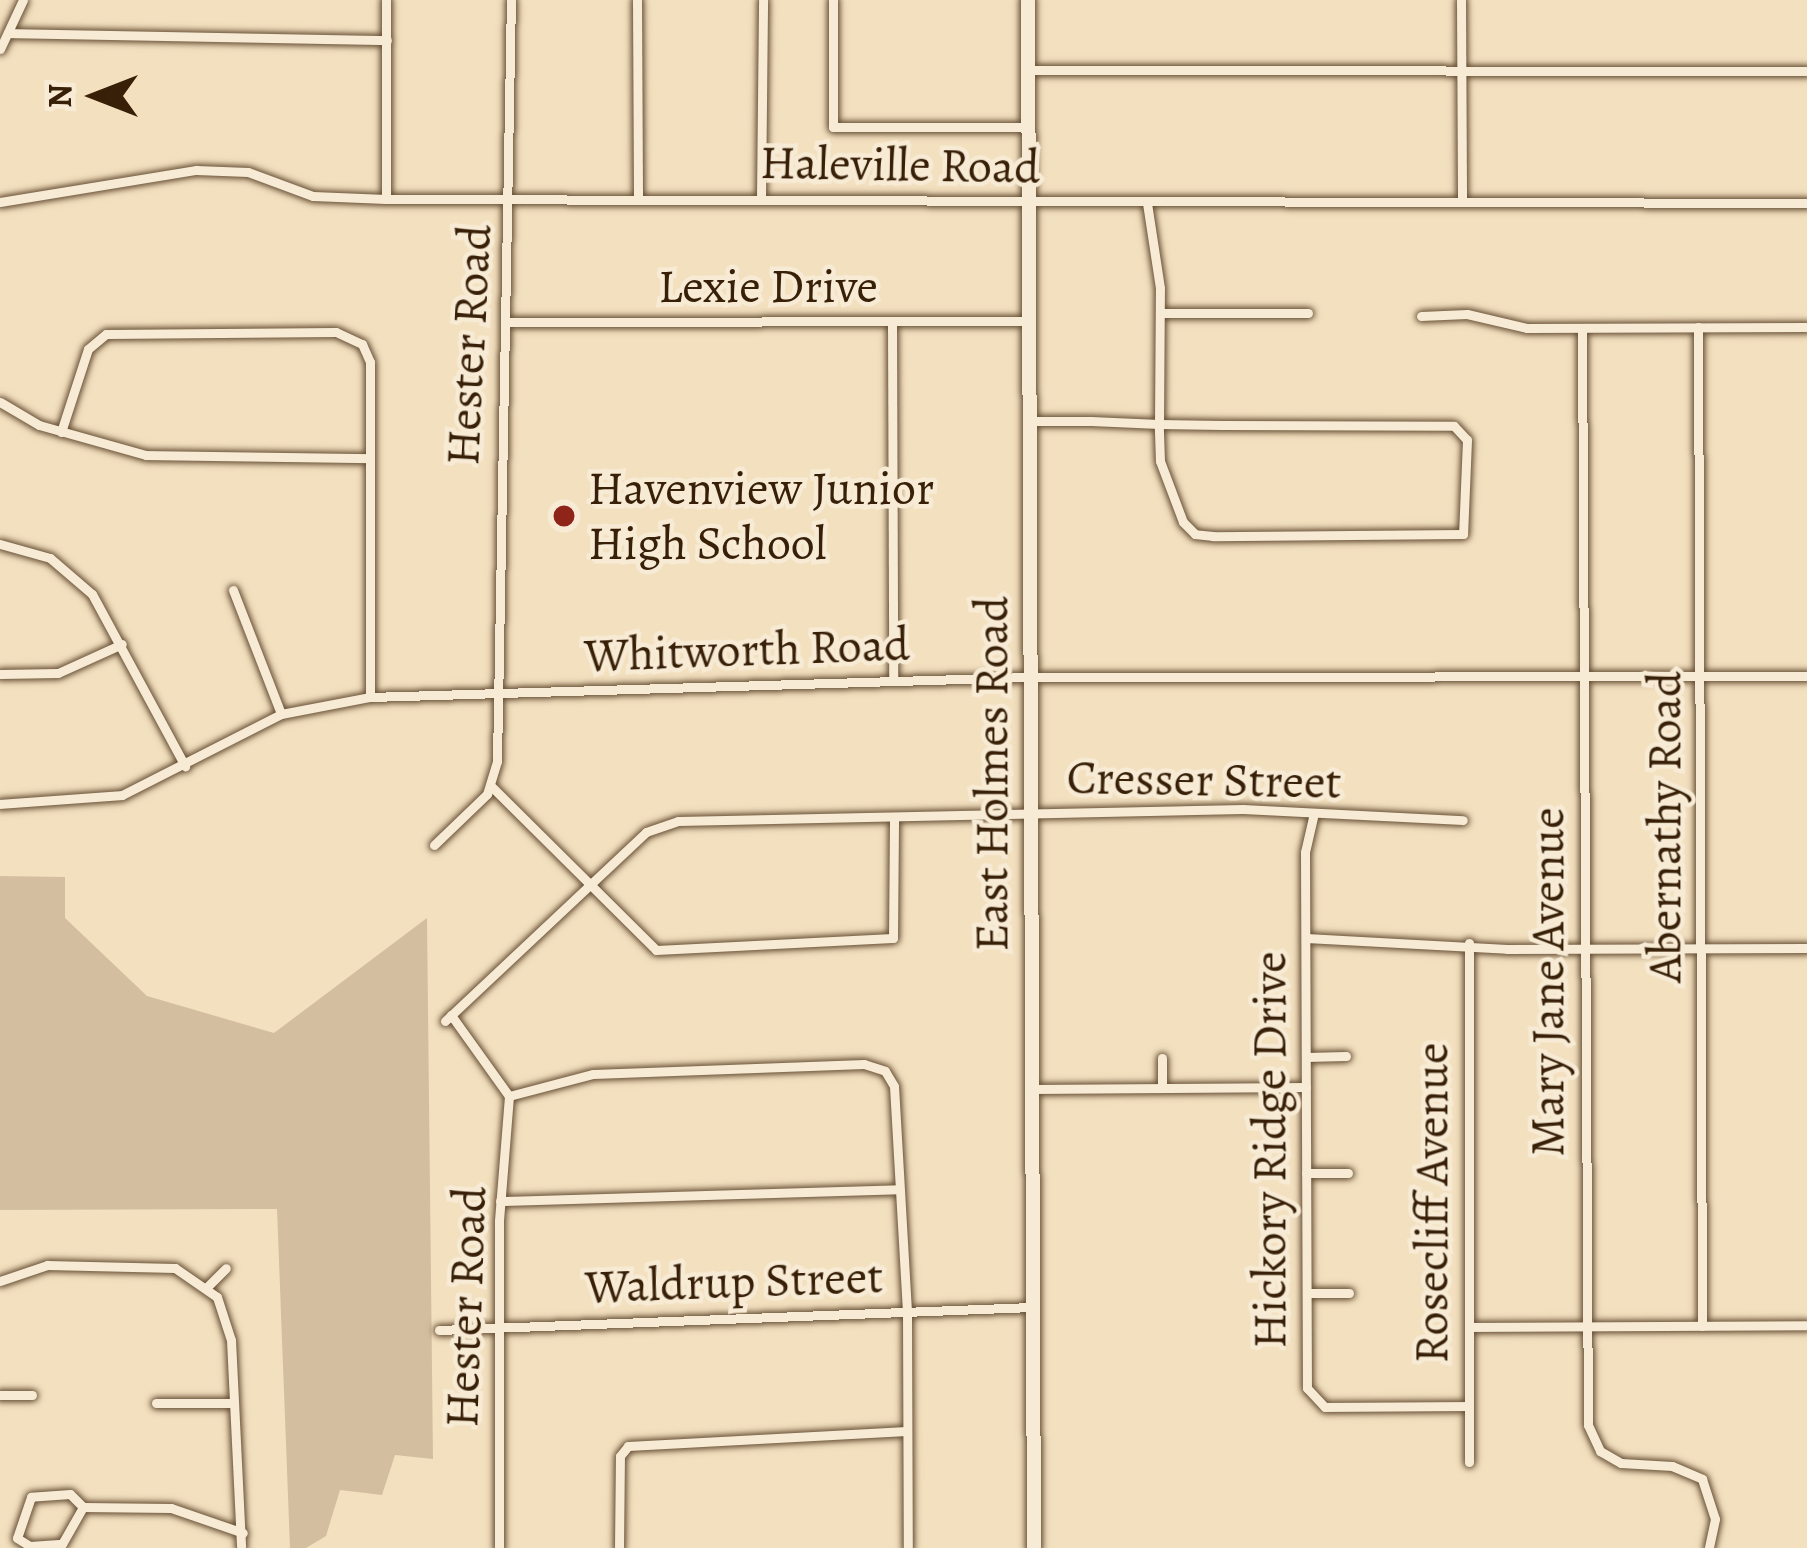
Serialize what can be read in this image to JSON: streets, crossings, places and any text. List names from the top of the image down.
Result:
{
  "streets": {
    "main road": ["East Holmes Road"],
    "street": [
      "Haleville Road",
      "Lexie Drive",
      "Hester Road",
      "Whitworth Road",
      "Cresser Street",
      "Abernathy Road",
      "Mary Jane Avenue",
      "Hickory Ridge Drive",
      "Rosecliff Avenue",
      "Waldrup Street"
    ]
  },
  "crossings": [
    ["Haleville Road", "Hester Road"],
    ["Haleville Road", "East Holmes Road"],
    ["Lexie Drive", "Hester Road"],
    ["Lexie Drive", "East Holmes Road"],
    ["Hester Road", "Whitworth Road"],
    ["Hester Road", "Cresser Street"],
    ["Hester Road", "Waldrup Street"],
    ["Whitworth Road", "East Holmes Road"],
    ["Whitworth Road", "Abernathy Road"],
    ["Whitworth Road", "Mary Jane Avenue"],
    ["East Holmes Road", "Cresser Street"],
    ["East Holmes Road", "Waldrup Street"],
    ["Cresser Street", "Hickory Ridge Drive"],
    ["Hickory Ridge Drive", "Rosecliff Avenue"]
  ],
  "places": ["Havenview Junior High School"],
  "north": "left"
}
